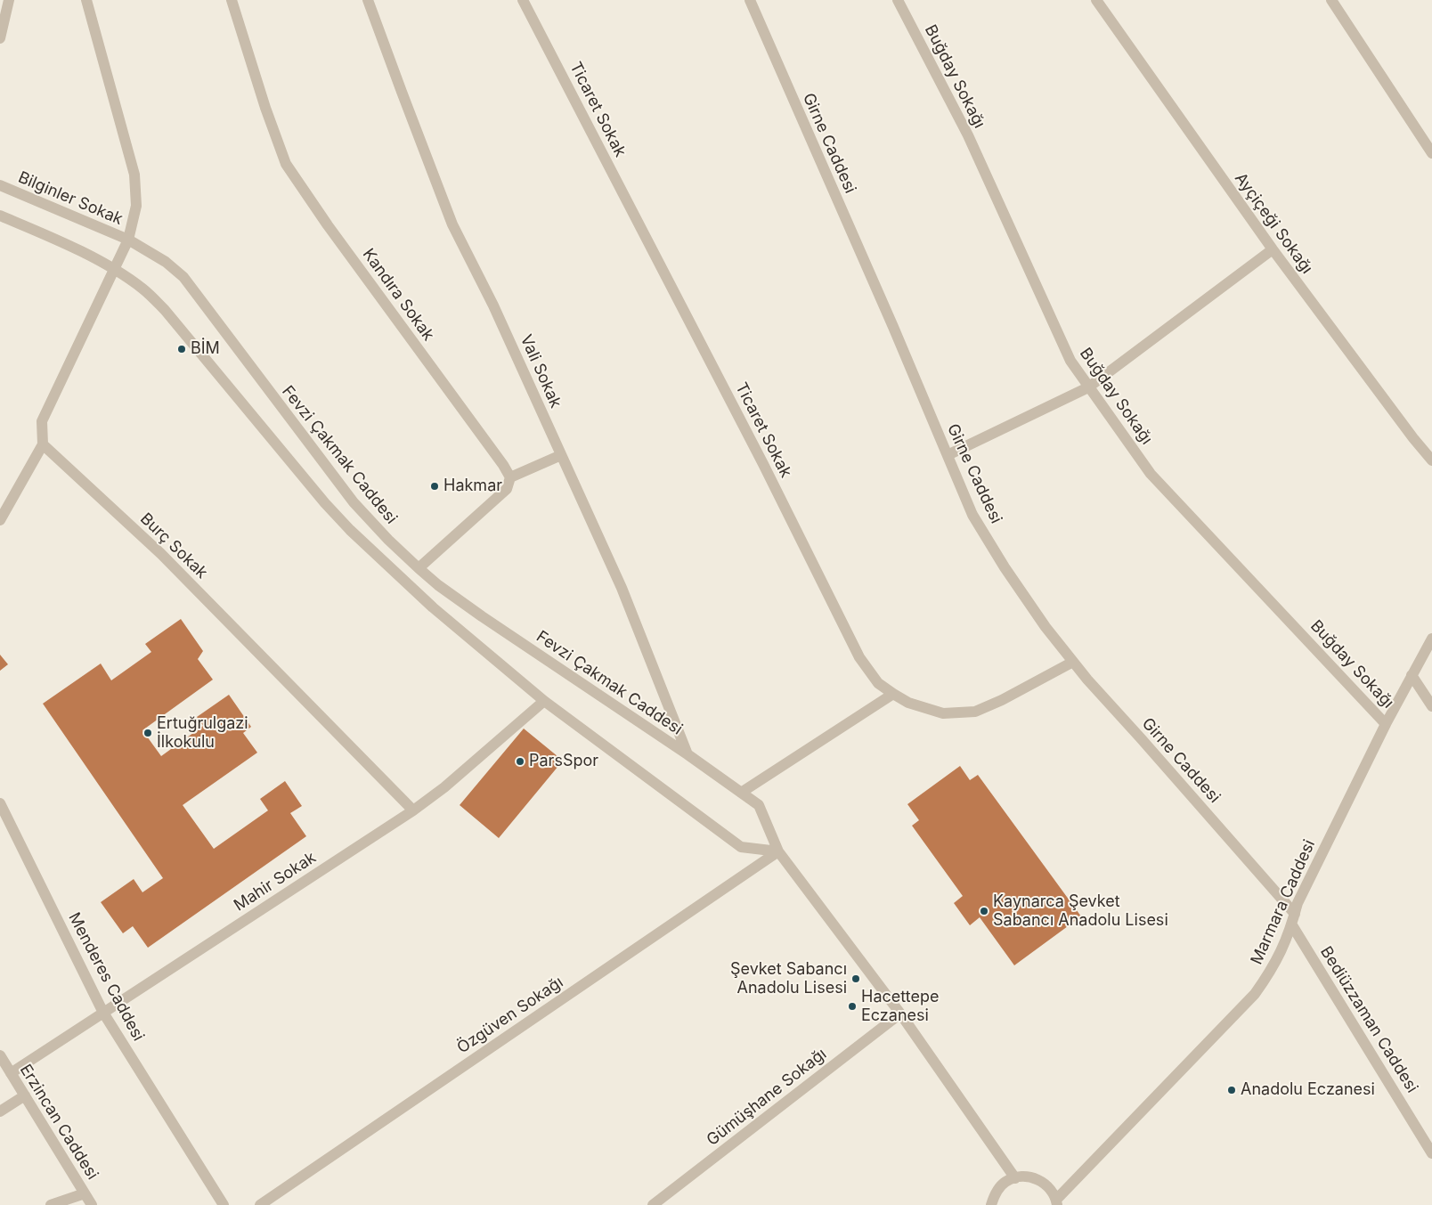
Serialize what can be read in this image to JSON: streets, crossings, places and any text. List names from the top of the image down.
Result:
{
  "streets": {
    "street": [
      "Buğday Sokağı",
      "Ticaret Sokak",
      "Girne Caddesi",
      "Bilginler Sokak",
      "Ayçiçeği Sokağı",
      "Kandıra Sokak",
      "Vali Sokak",
      "Fevzi Çakmak Caddesi",
      "Burç Sokak",
      "Mahir Sokak",
      "Marmara Caddesi",
      "Menderes Caddesi",
      "Özgüven Sokağı",
      "Bediüzzaman Caddesi",
      "Gümüşhane Sokağı",
      "Erzincan Caddesi"
    ]
  },
  "crossings": [
    ["Buğday Sokağı", "Marmara Caddesi"],
    ["Ticaret Sokak", "Girne Caddesi"],
    ["Girne Caddesi", "Marmara Caddesi"],
    ["Bilginler Sokak", "Fevzi Çakmak Caddesi"],
    ["Vali Sokak", "Fevzi Çakmak Caddesi"],
    ["Fevzi Çakmak Caddesi", "Özgüven Sokağı"],
    ["Fevzi Çakmak Caddesi", "Gümüşhane Sokağı"],
    ["Burç Sokak", "Mahir Sokak"],
    ["Mahir Sokak", "Menderes Caddesi"],
    ["Mahir Sokak", "Erzincan Caddesi"],
    ["Marmara Caddesi", "Bediüzzaman Caddesi"]
  ],
  "places": [
    "BİM",
    "Hakmar",
    "Ertuğrulgazi İlkokulu",
    "ParsSpor",
    "Kaynarca Şevket Sabancı Anadolu Lisesi",
    "Şevket Sabancı Anadolu Lisesi",
    "Hacettepe Eczanesi",
    "Anadolu Eczanesi"
  ]
}
